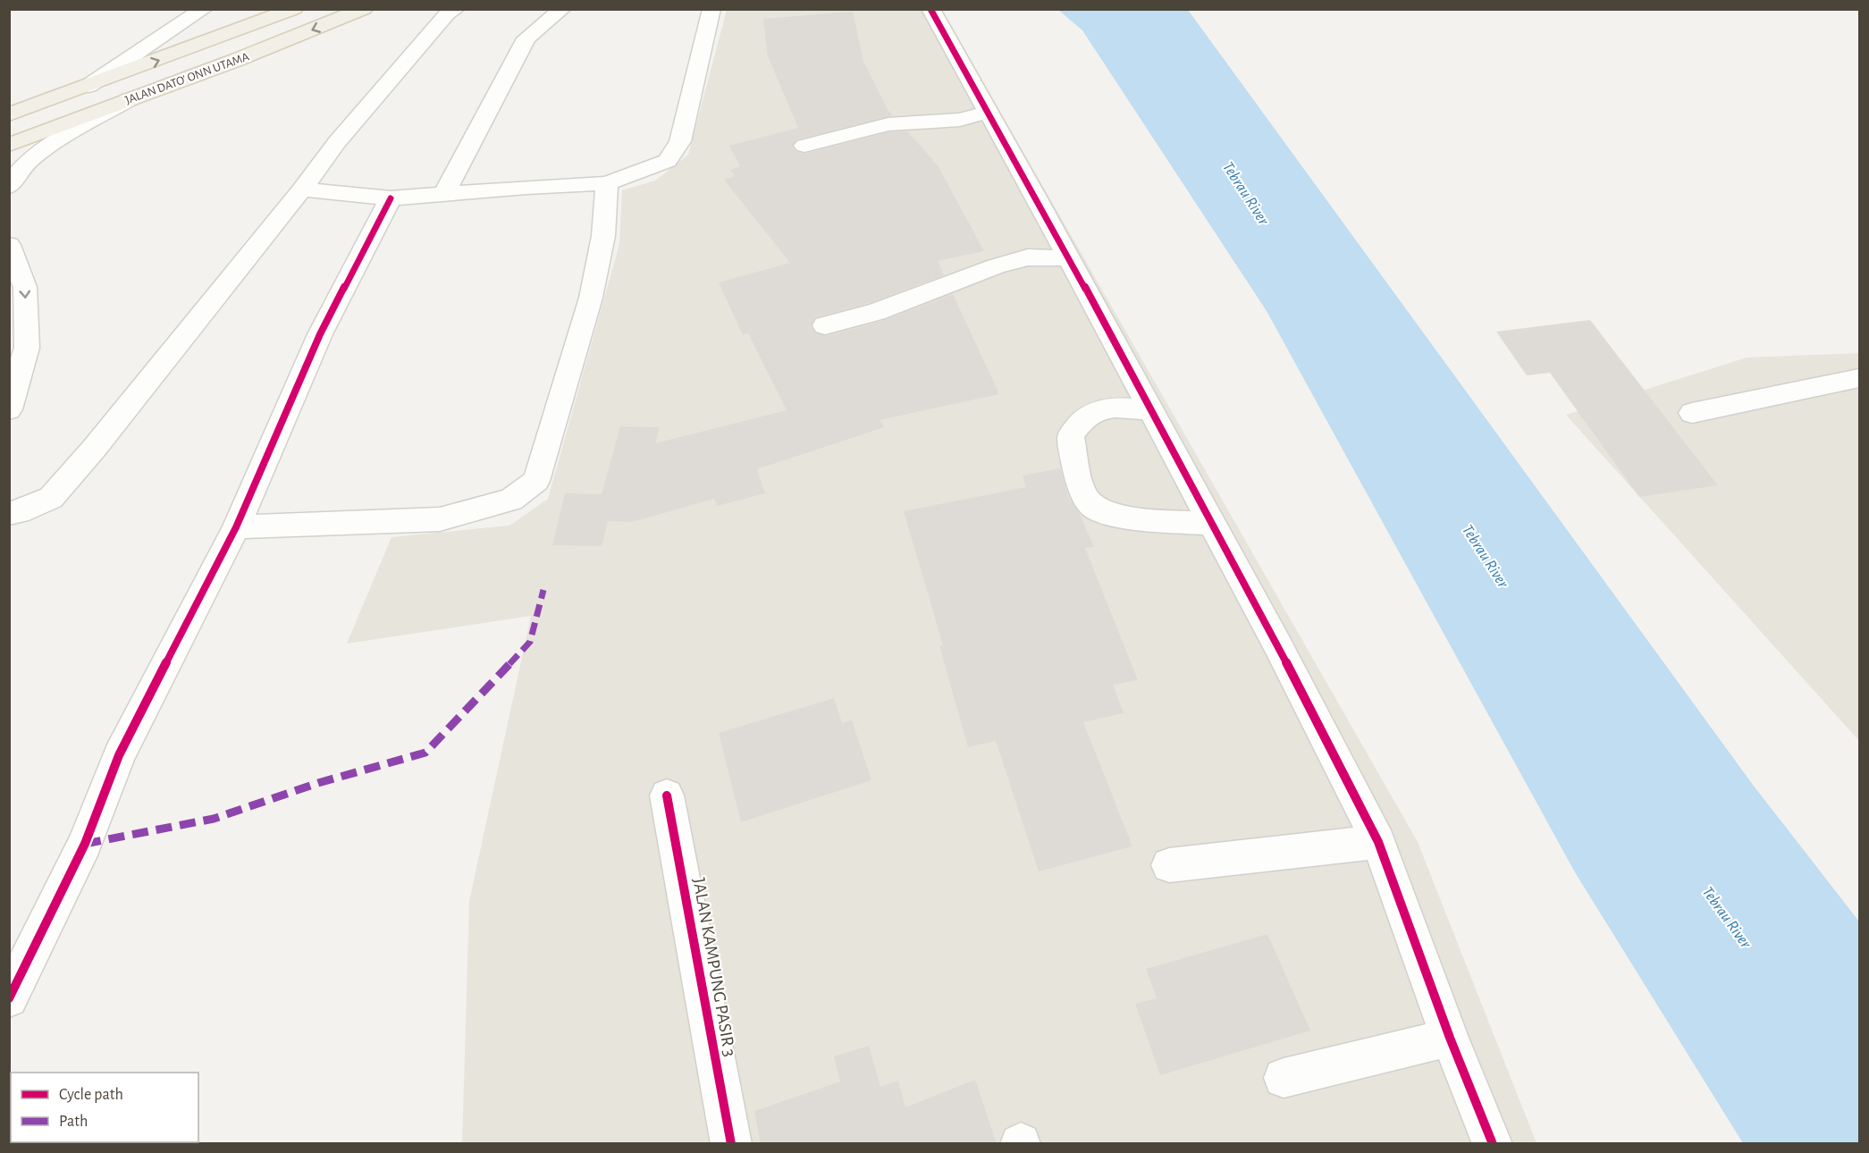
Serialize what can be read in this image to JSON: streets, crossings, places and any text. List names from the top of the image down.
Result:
{
  "streets": {
    "main road": ["JALAN DATO' ONN UTAMA"],
    "street": ["JALAN KAMPUNG PASIR 3"]
  },
  "water": ["Tebrau River"],
  "legend": ["Cycle path", "Path"]
}
